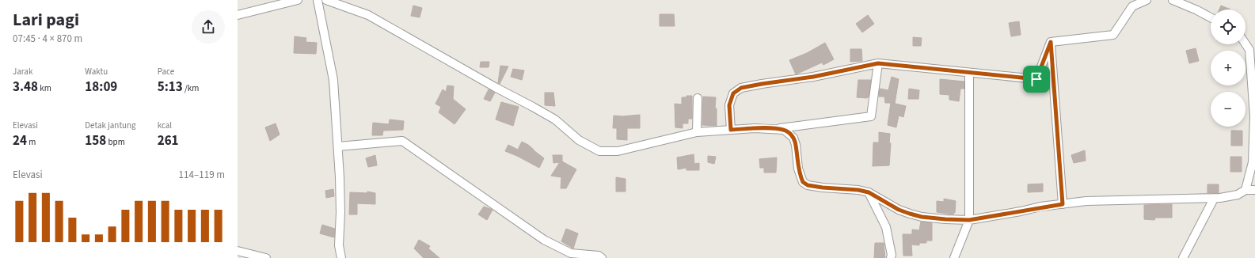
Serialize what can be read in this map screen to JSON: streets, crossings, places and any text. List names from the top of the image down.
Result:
{
  "page": {
    "heading": ["Lari pagi", "07:45 · 4 × 870 m"],
    "map_buttons": ["+", "−"],
    "stats": [
      ["Jarak", "3.48 km"],
      ["Waktu", "18:09"],
      ["Pace", "5:13 /km"],
      ["Elevasi", "24 m"],
      ["Detak jantung", "158 bpm"],
      ["kcal", "261"]
    ],
    "chart": ["Elevasi", "114–119 m"]
  }
}
